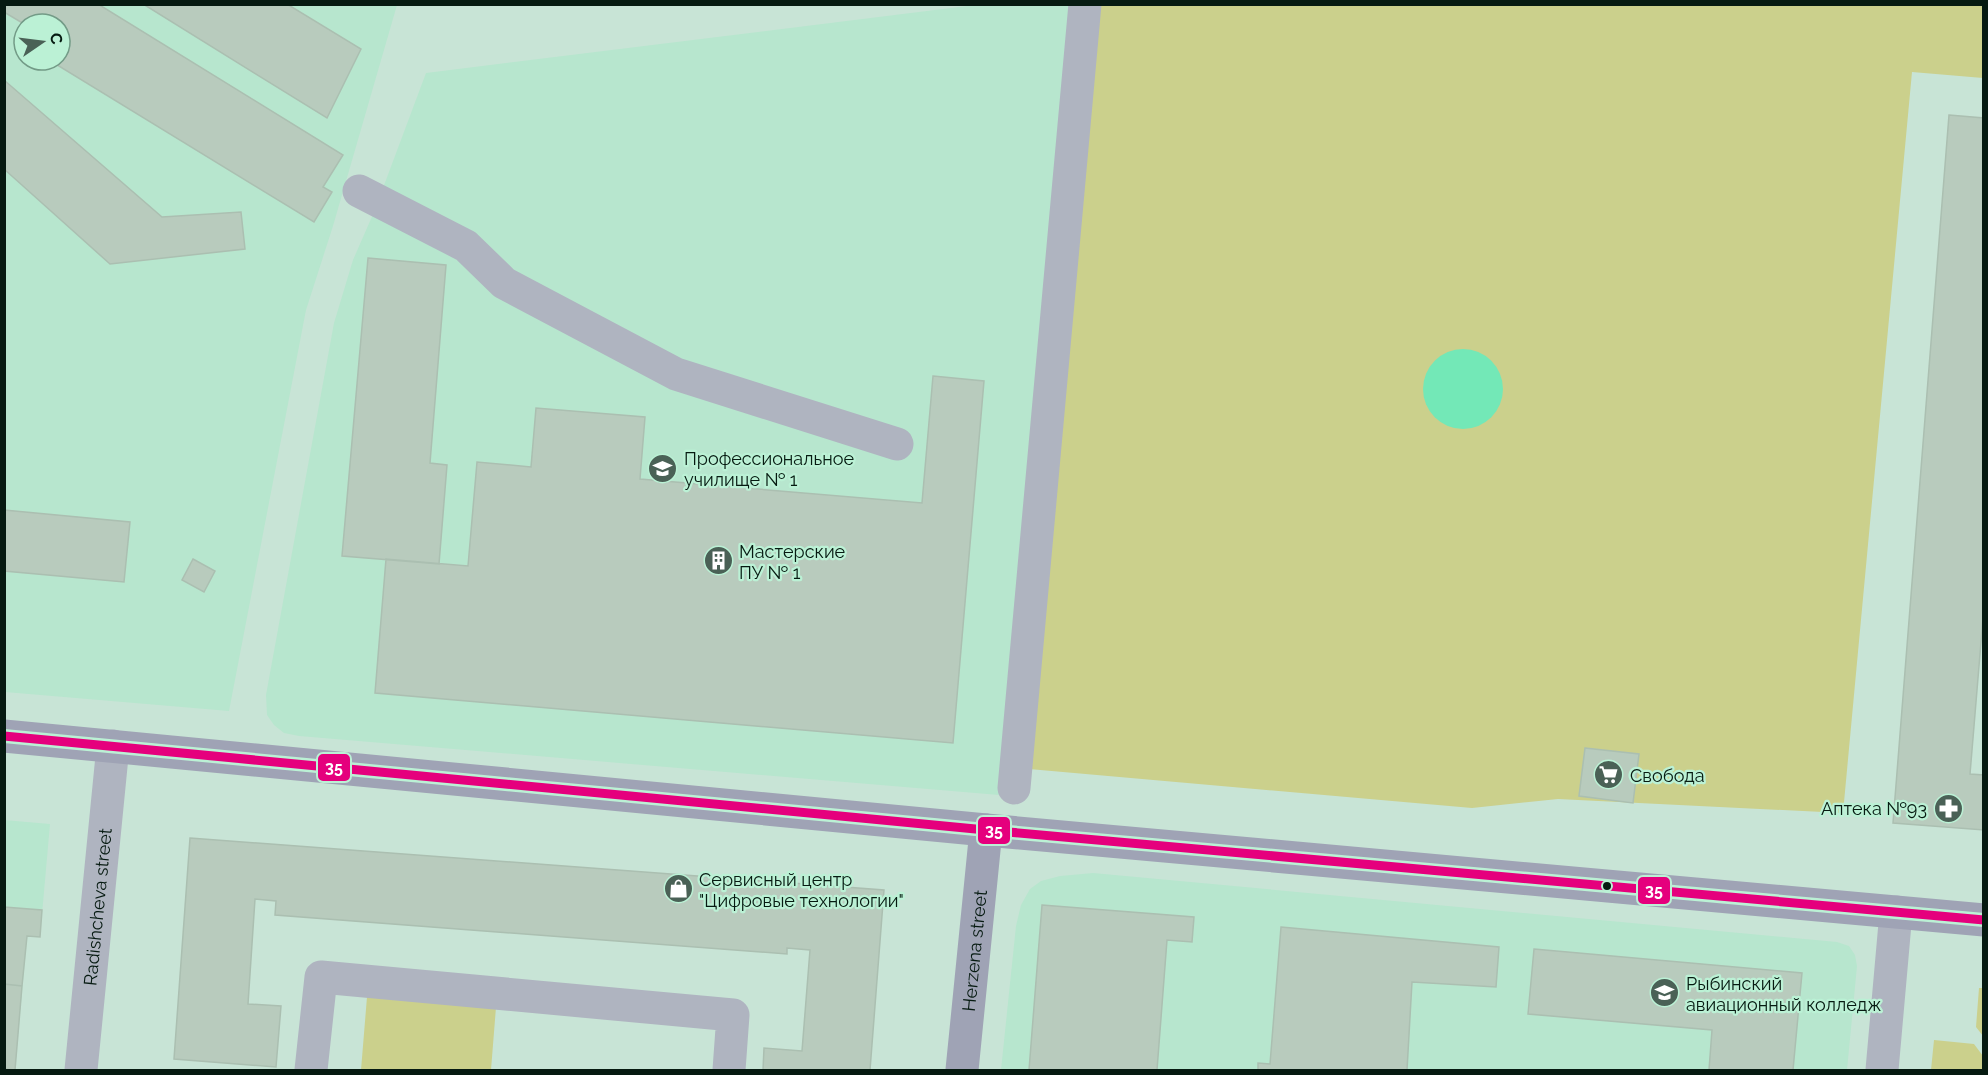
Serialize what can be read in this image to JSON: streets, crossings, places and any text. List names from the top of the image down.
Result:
{
  "streets": {
    "main road": ["Herzena street"],
    "street": ["Radishcheva street"]
  },
  "places": {
    "school or university": ["Профессиональное училище № 1", "Рыбинский авиационный колледж"],
    "building": ["Мастерские ПУ № 1"],
    "supermarket": ["Свобода"],
    "pharmacy": ["Аптека №93"],
    "shop": ["Сервисный центр \"Цифровые технологии\""]
  },
  "lines": ["transit line 35"],
  "north": "right"
}
